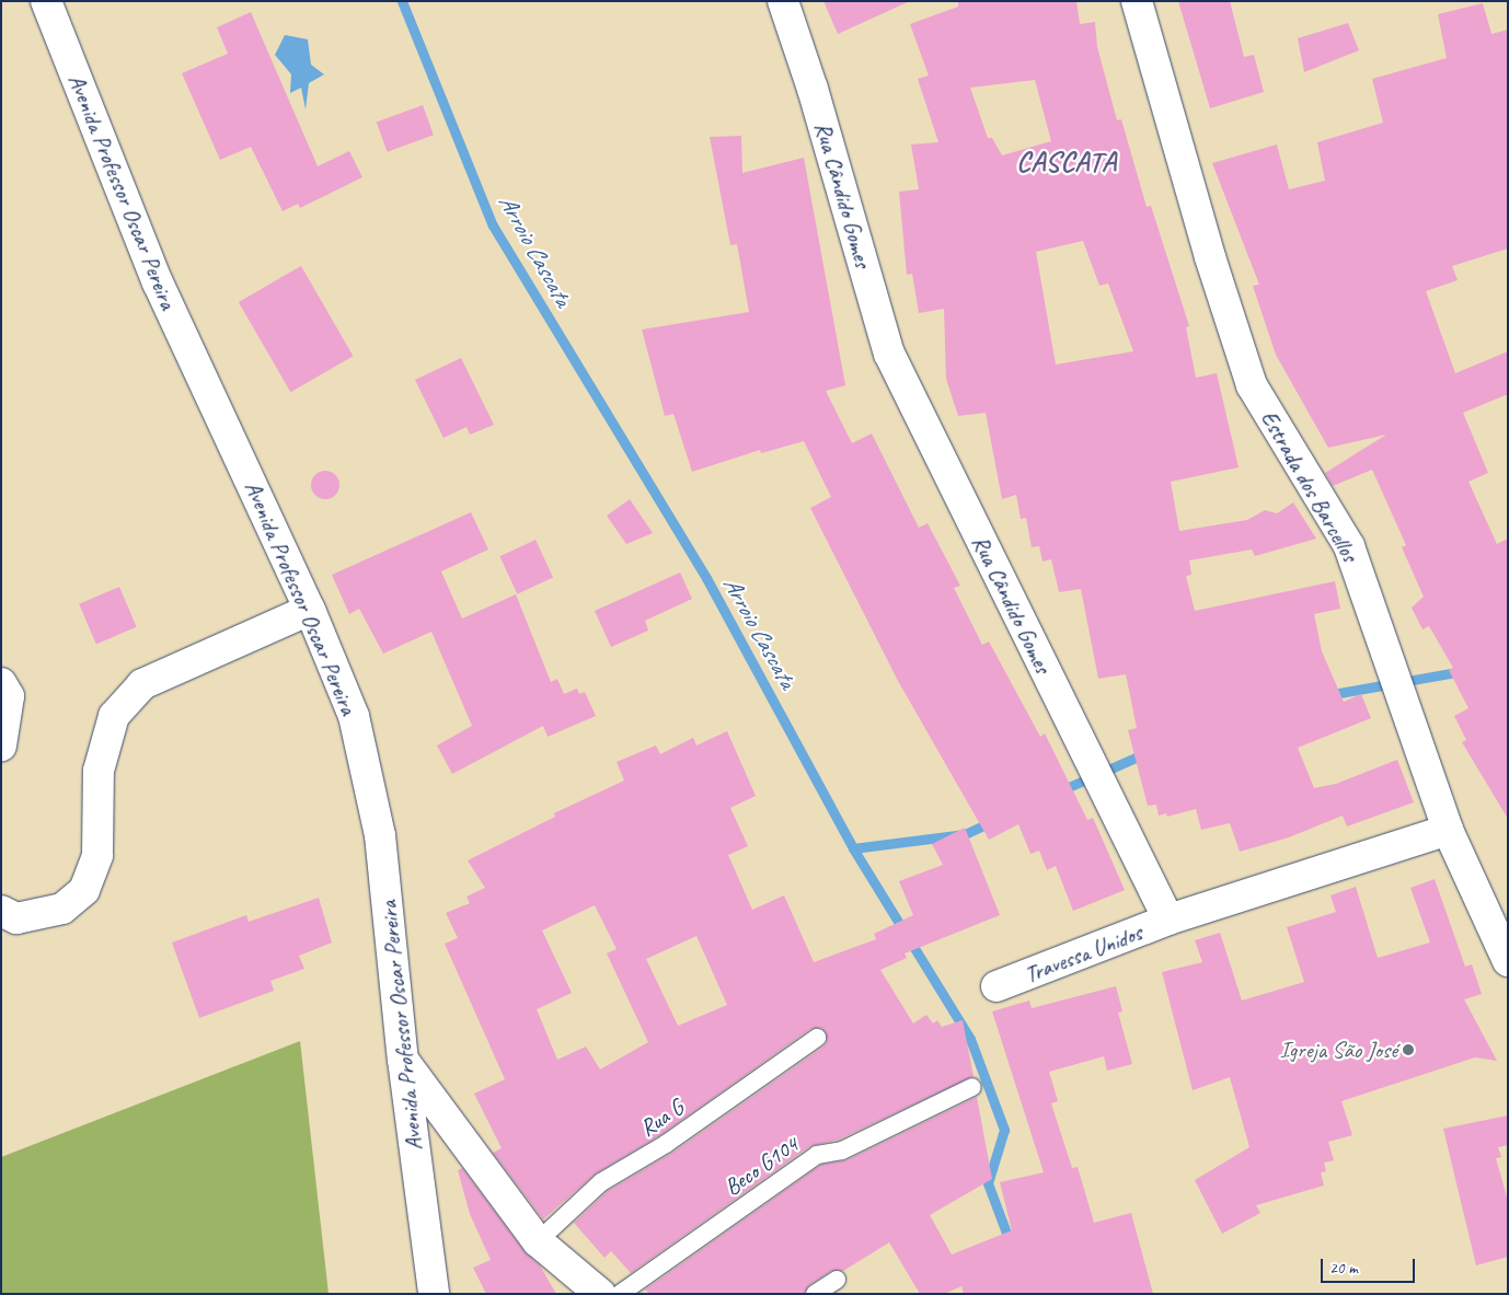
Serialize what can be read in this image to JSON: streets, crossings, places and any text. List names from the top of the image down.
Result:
{
  "streets": {
    "street": [
      "Avenida Professor Oscar Pereira",
      "Rua Cândido Gomes",
      "Estrada dos Barcellos",
      "Travessa Unidos"
    ],
    "lane": ["Rua G", "Beco G104"]
  },
  "crossings": [
    ["Rua Cândido Gomes", "Travessa Unidos"]
  ],
  "districts": ["CASCATA"],
  "water": ["Arroio Cascata"],
  "places": ["Igreja São José"],
  "scale_bar": "20 m"
}
